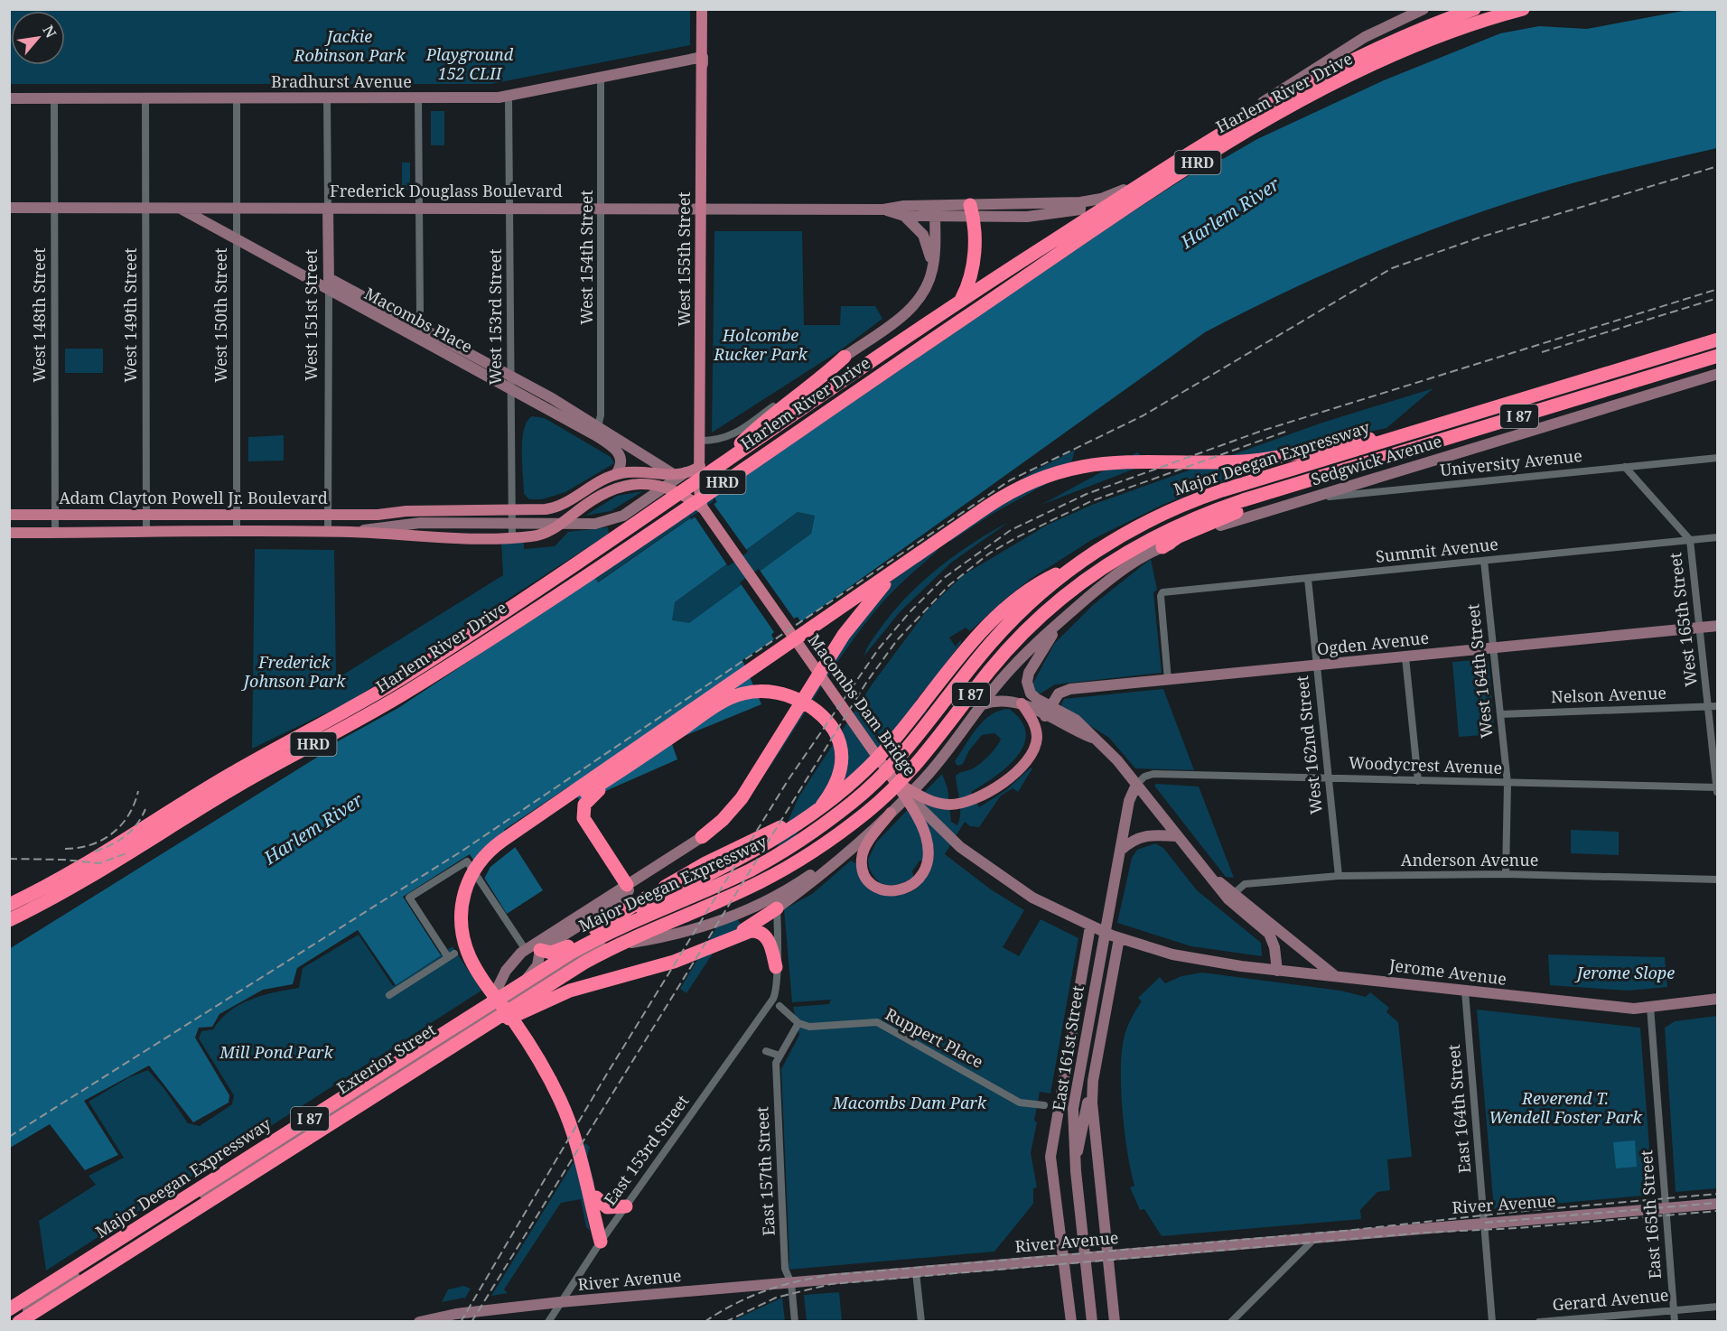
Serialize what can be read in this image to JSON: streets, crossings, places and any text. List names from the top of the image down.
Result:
{
  "streets": {
    "highway": [
      "Harlem River Drive",
      "HRD",
      "I 87",
      "Major Deegan Expressway"
    ],
    "main road": [
      "Bradhurst Avenue",
      "Frederick Douglass Boulevard",
      "West 155th Street",
      "West 151st Street",
      "Macombs Place",
      "Sedgwick Avenue",
      "Adam Clayton Powell Jr. Boulevard",
      "Ogden Avenue",
      "Macombs Dam Bridge",
      "Jerome Avenue",
      "East 161st Street",
      "Exterior Street",
      "River Avenue"
    ],
    "street": [
      "West 154th Street",
      "West 148th Street",
      "West 149th Street",
      "West 150th Street",
      "West 153rd Street",
      "University Avenue",
      "Summit Avenue",
      "West 165th Street",
      "West 164th Street",
      "Nelson Avenue",
      "West 162nd Street",
      "Woodycrest Avenue",
      "Anderson Avenue",
      "Ruppert Place",
      "East 164th Street",
      "East 153rd Street",
      "East 157th Street",
      "East 165th Street",
      "Gerard Avenue"
    ]
  },
  "crossings": [
    ["Bradhurst Avenue", "West 154th Street"],
    ["Bradhurst Avenue", "West 148th Street"],
    ["Bradhurst Avenue", "West 149th Street"],
    ["Bradhurst Avenue", "West 150th Street"],
    ["Bradhurst Avenue", "West 151st Street"],
    ["Bradhurst Avenue", "West 153rd Street"],
    ["Bradhurst Avenue", "Adam Clayton Powell Jr. Boulevard"],
    ["Harlem River Drive", "Frederick Douglass Boulevard"],
    ["Harlem River Drive", "Adam Clayton Powell Jr. Boulevard"],
    ["Frederick Douglass Boulevard", "West 154th Street"],
    ["Frederick Douglass Boulevard", "West 148th Street"],
    ["Frederick Douglass Boulevard", "West 149th Street"],
    ["Frederick Douglass Boulevard", "West 150th Street"],
    ["Frederick Douglass Boulevard", "West 151st Street"],
    ["Frederick Douglass Boulevard", "West 153rd Street"],
    ["Frederick Douglass Boulevard", "Macombs Place"],
    ["Frederick Douglass Boulevard", "Adam Clayton Powell Jr. Boulevard"],
    ["West 154th Street", "Macombs Place"],
    ["West 155th Street", "Macombs Place"],
    ["West 148th Street", "Adam Clayton Powell Jr. Boulevard"],
    ["West 149th Street", "Adam Clayton Powell Jr. Boulevard"],
    ["West 150th Street", "Macombs Place"],
    ["West 150th Street", "Adam Clayton Powell Jr. Boulevard"],
    ["West 151st Street", "Macombs Place"],
    ["West 151st Street", "Adam Clayton Powell Jr. Boulevard"],
    ["West 153rd Street", "Macombs Place"],
    ["West 153rd Street", "Adam Clayton Powell Jr. Boulevard"],
    ["Macombs Place", "Adam Clayton Powell Jr. Boulevard"],
    ["Macombs Place", "Macombs Dam Bridge"],
    ["Major Deegan Expressway", "Exterior Street"],
    ["Sedgwick Avenue", "University Avenue"],
    ["University Avenue", "West 165th Street"],
    ["Adam Clayton Powell Jr. Boulevard", "Macombs Dam Bridge"],
    ["Summit Avenue", "West 165th Street"],
    ["Summit Avenue", "Ogden Avenue"],
    ["Summit Avenue", "West 164th Street"],
    ["Summit Avenue", "West 162nd Street"],
    ["West 165th Street", "Ogden Avenue"],
    ["West 165th Street", "Nelson Avenue"],
    ["West 165th Street", "Woodycrest Avenue"],
    ["Ogden Avenue", "West 164th Street"],
    ["Ogden Avenue", "West 162nd Street"],
    ["West 164th Street", "Nelson Avenue"],
    ["West 164th Street", "Woodycrest Avenue"],
    ["West 164th Street", "Anderson Avenue"],
    ["Macombs Dam Bridge", "Jerome Avenue"],
    ["Macombs Dam Bridge", "East 161st Street"],
    ["West 162nd Street", "Woodycrest Avenue"],
    ["West 162nd Street", "Anderson Avenue"],
    ["Woodycrest Avenue", "East 161st Street"],
    ["Jerome Avenue", "East 164th Street"],
    ["Jerome Avenue", "East 165th Street"],
    ["Ruppert Place", "East 157th Street"],
    ["East 161st Street", "River Avenue"],
    ["East 164th Street", "River Avenue"],
    ["East 153rd Street", "River Avenue"],
    ["East 157th Street", "River Avenue"],
    ["River Avenue", "East 165th Street"],
    ["East 165th Street", "Gerard Avenue"]
  ],
  "water": ["Harlem River"],
  "parks": [
    "Jackie Robinson Park",
    "Playground 152 CLII",
    "Holcombe Rucker Park",
    "Frederick Johnson Park",
    "Jerome Slope",
    "Mill Pond Park",
    "Reverend T. Wendell Foster Park",
    "Macombs Dam Park"
  ],
  "north": "top right"
}
